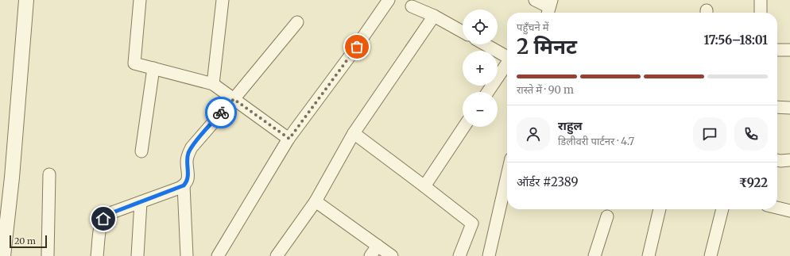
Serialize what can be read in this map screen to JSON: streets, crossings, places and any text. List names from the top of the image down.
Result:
{
  "scale_bar": "20 m",
  "page": {
    "map_buttons": ["+", "−"],
    "heading": ["2 मिनट", "पहुँचने में", "17:56–18:01"],
    "panel": [
      "राहुल",
      "डिलीवरी पार्टनर · 4.7",
      "ऑर्डर #2389",
      "₹922"
    ],
    "bar": "रास्ते में · 90 m",
    "scale": "20 m"
  }
}
